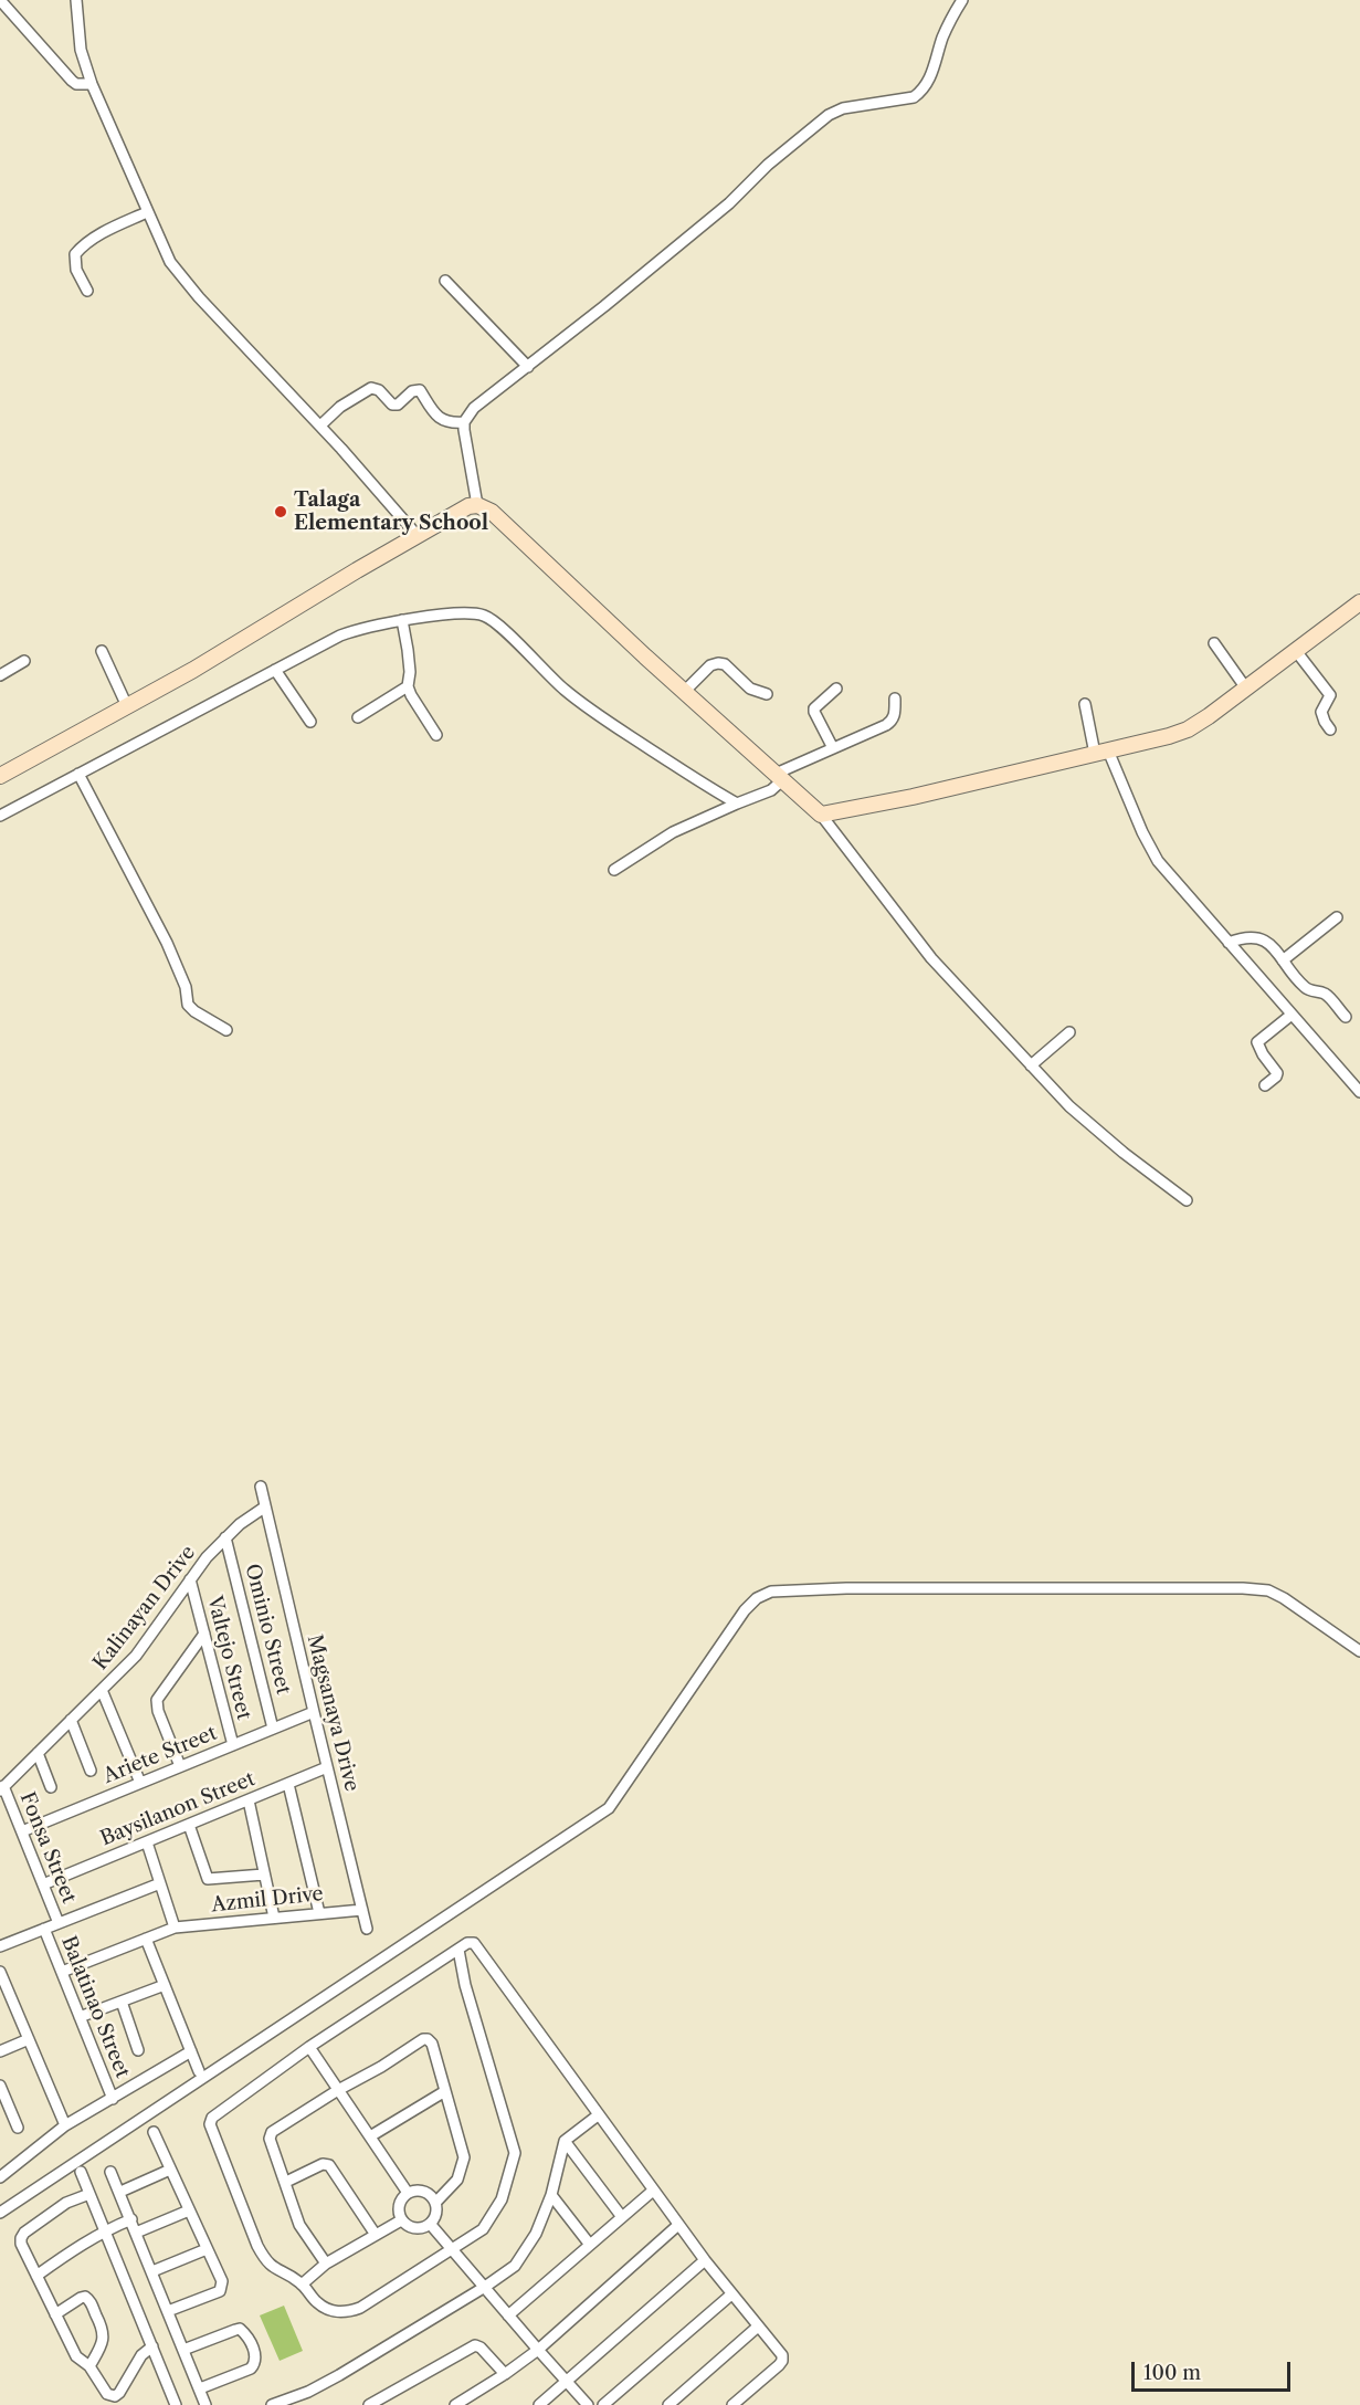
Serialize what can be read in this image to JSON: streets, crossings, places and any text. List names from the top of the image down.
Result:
{
  "streets": {
    "street": [
      "Kalinayan Drive",
      "Ominio Street",
      "Valtejo Street",
      "Magsanaya Drive",
      "Ariete Street",
      "Baysilanon Street",
      "Fonsa Street",
      "Azmil Drive",
      "Balatinao Street"
    ]
  },
  "crossings": [
    ["Kalinayan Drive", "Ominio Street"],
    ["Kalinayan Drive", "Valtejo Street"],
    ["Kalinayan Drive", "Magsanaya Drive"],
    ["Kalinayan Drive", "Fonsa Street"],
    ["Ominio Street", "Ariete Street"],
    ["Valtejo Street", "Ariete Street"],
    ["Magsanaya Drive", "Ariete Street"],
    ["Magsanaya Drive", "Baysilanon Street"],
    ["Magsanaya Drive", "Azmil Drive"],
    ["Ariete Street", "Fonsa Street"],
    ["Baysilanon Street", "Fonsa Street"],
    ["Azmil Drive", "Balatinao Street"]
  ],
  "places": ["Talaga Elementary School"],
  "scale_bar": "100 m"
}
